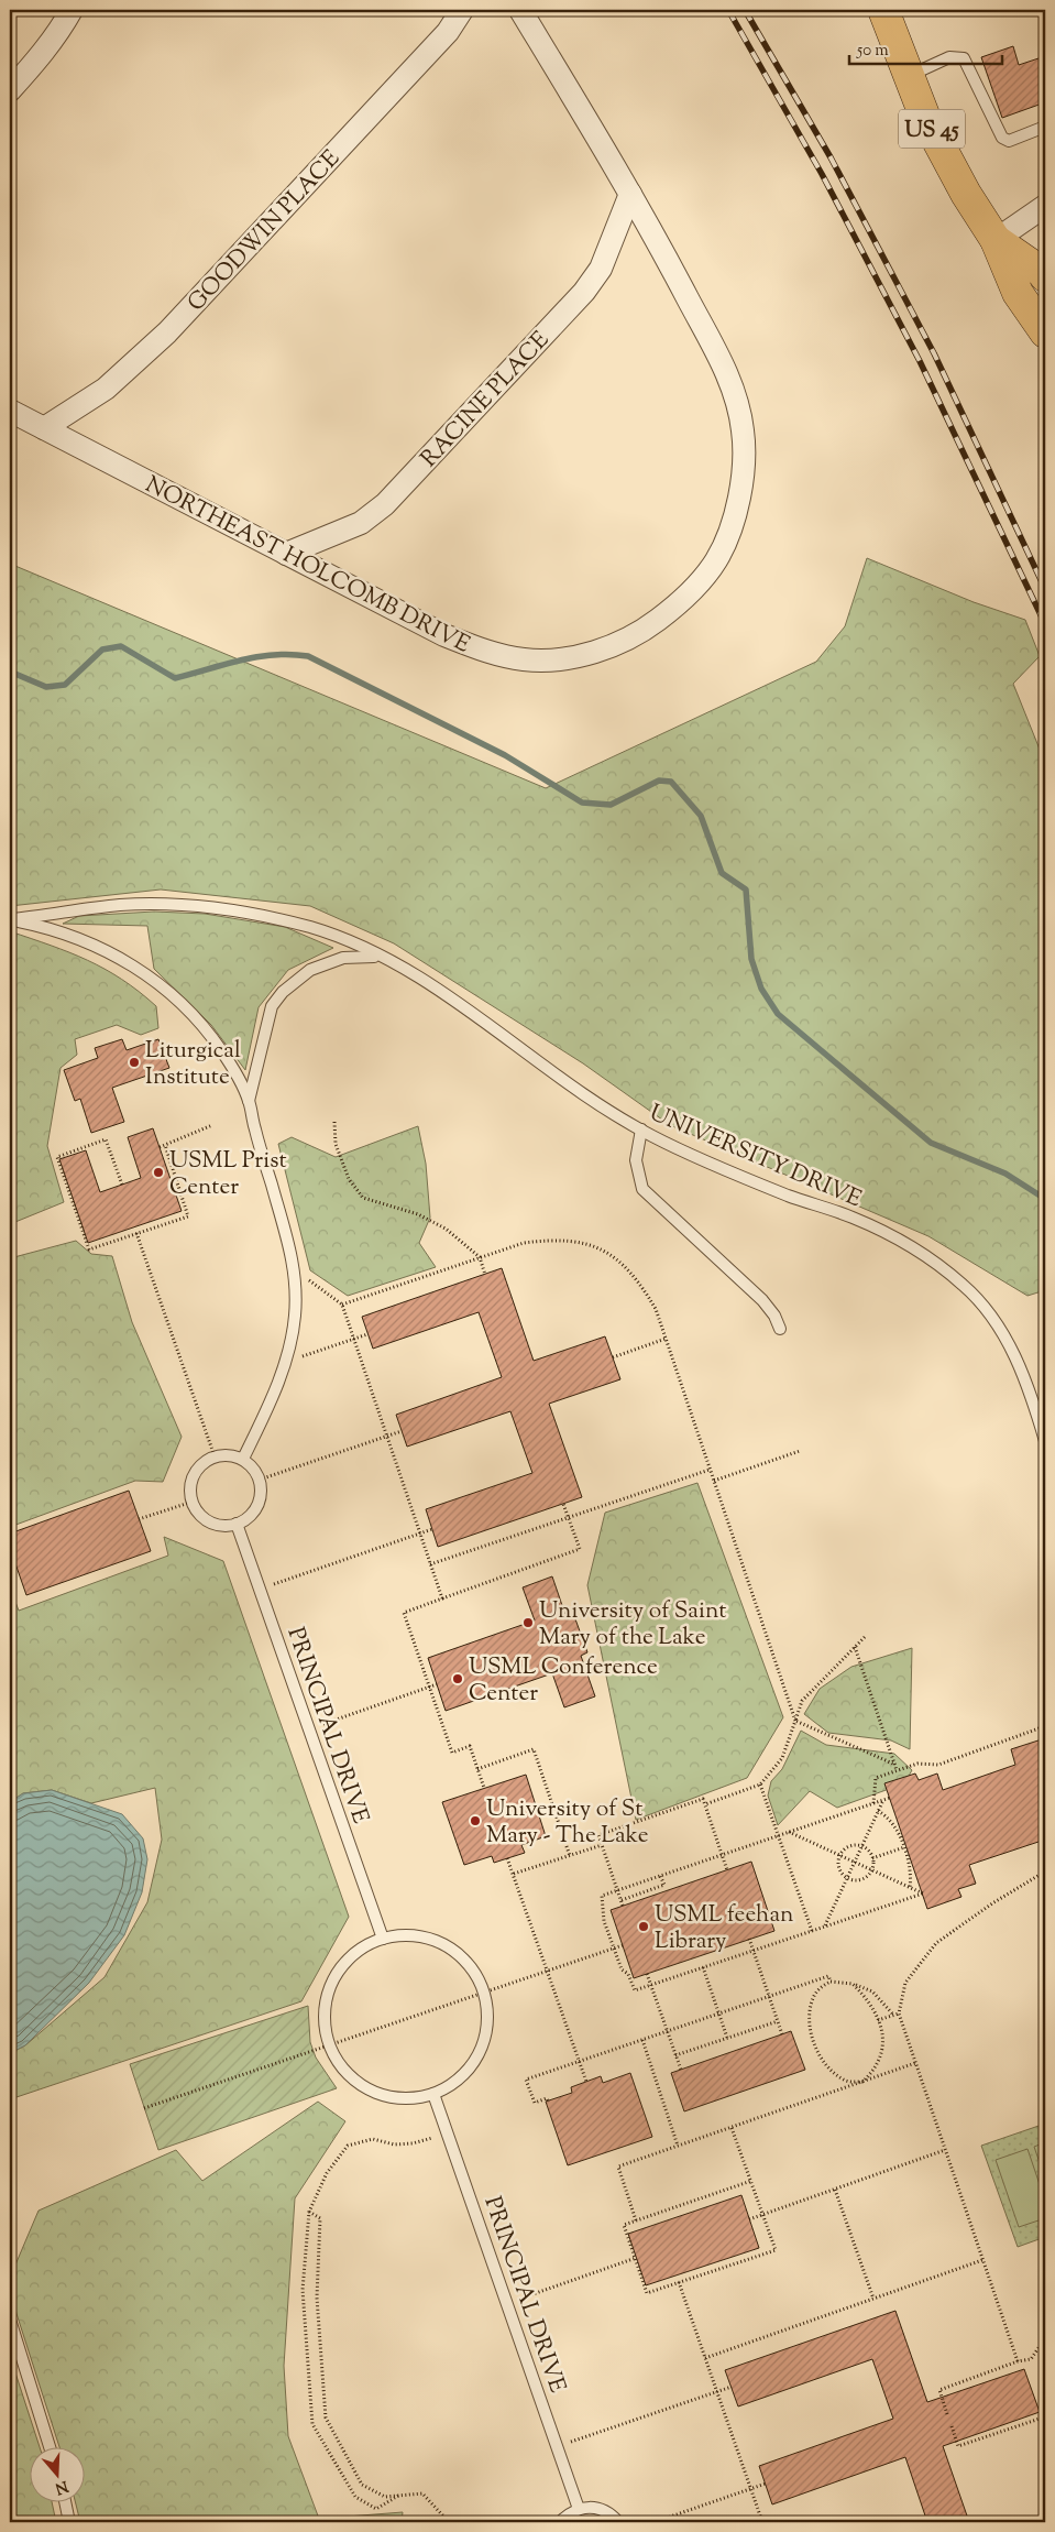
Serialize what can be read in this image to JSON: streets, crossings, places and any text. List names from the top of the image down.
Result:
{
  "streets": {
    "main road": ["US 45"],
    "street": ["GOODWIN PLACE", "RACINE PLACE", "NORTHEAST HOLCOMB DRIVE"],
    "lane": ["UNIVERSITY DRIVE", "PRINCIPAL DRIVE"]
  },
  "crossings": [
    ["GOODWIN PLACE", "NORTHEAST HOLCOMB DRIVE"],
    ["RACINE PLACE", "NORTHEAST HOLCOMB DRIVE"]
  ],
  "places": [
    "Liturgical Institute",
    "USML Prist Center",
    "University of Saint Mary of the Lake",
    "USML Conference Center",
    "University of St Mary - The Lake",
    "USML feehan Library"
  ],
  "scale_bar": "50 m",
  "north": "bottom"
}
